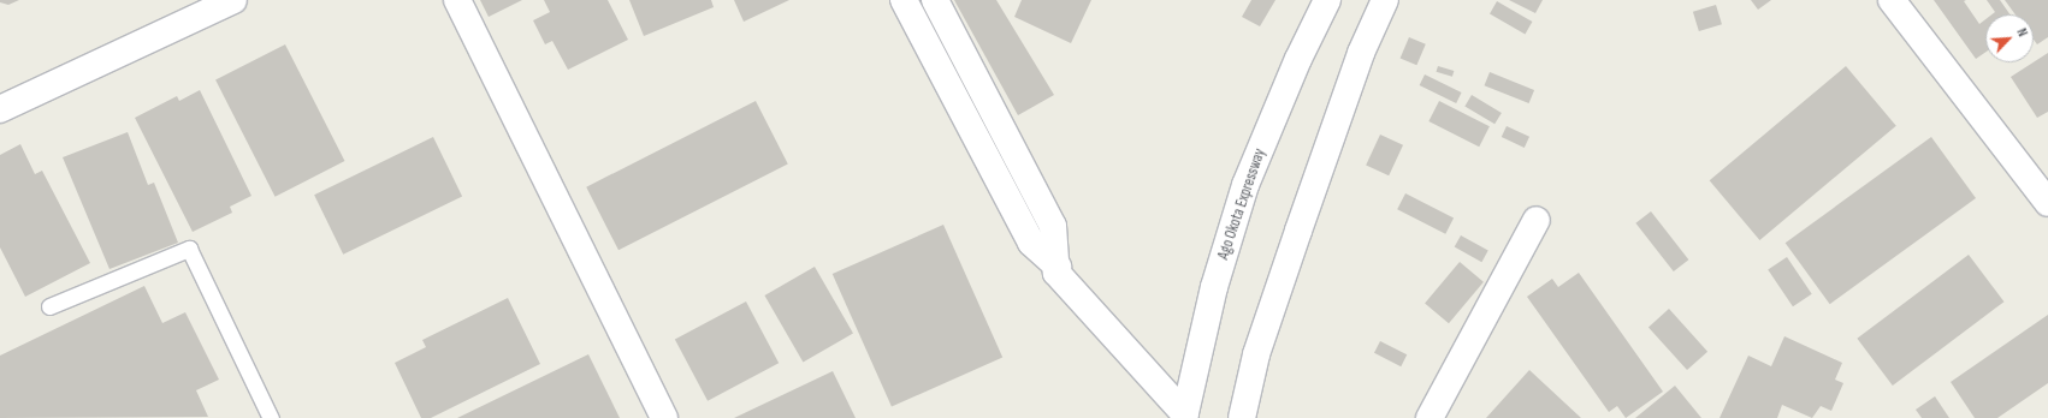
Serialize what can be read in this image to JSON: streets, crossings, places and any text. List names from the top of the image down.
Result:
{
  "streets": {
    "street": ["Ago Okota Expressway"]
  },
  "north": "top right"
}
